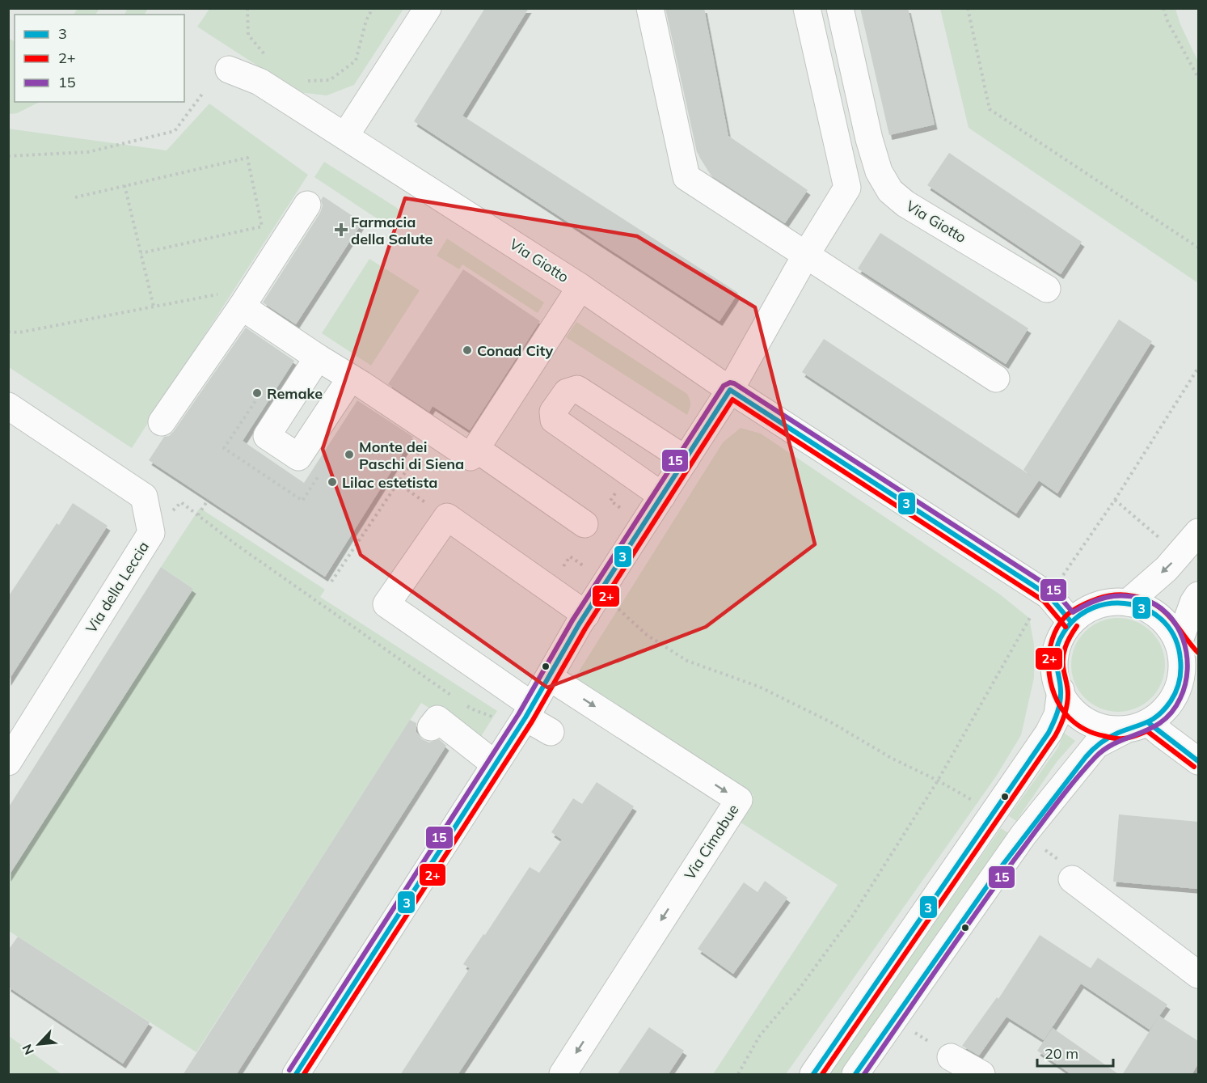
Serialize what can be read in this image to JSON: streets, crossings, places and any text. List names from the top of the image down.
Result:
{
  "streets": {
    "street": ["Via Giotto", "Via della Leccia", "Via Cimabue"]
  },
  "places": {
    "health": ["Farmacia della Salute"],
    "other": [
      "Conad City",
      "Remake",
      "Monte dei Paschi di Siena",
      "Lilac estetista"
    ]
  },
  "lines": ["transit line 15", "transit line 3", "transit line 2+"],
  "legend": ["3", "2+", "15"],
  "scale_bar": "20 m",
  "north": "bottom left"
}
